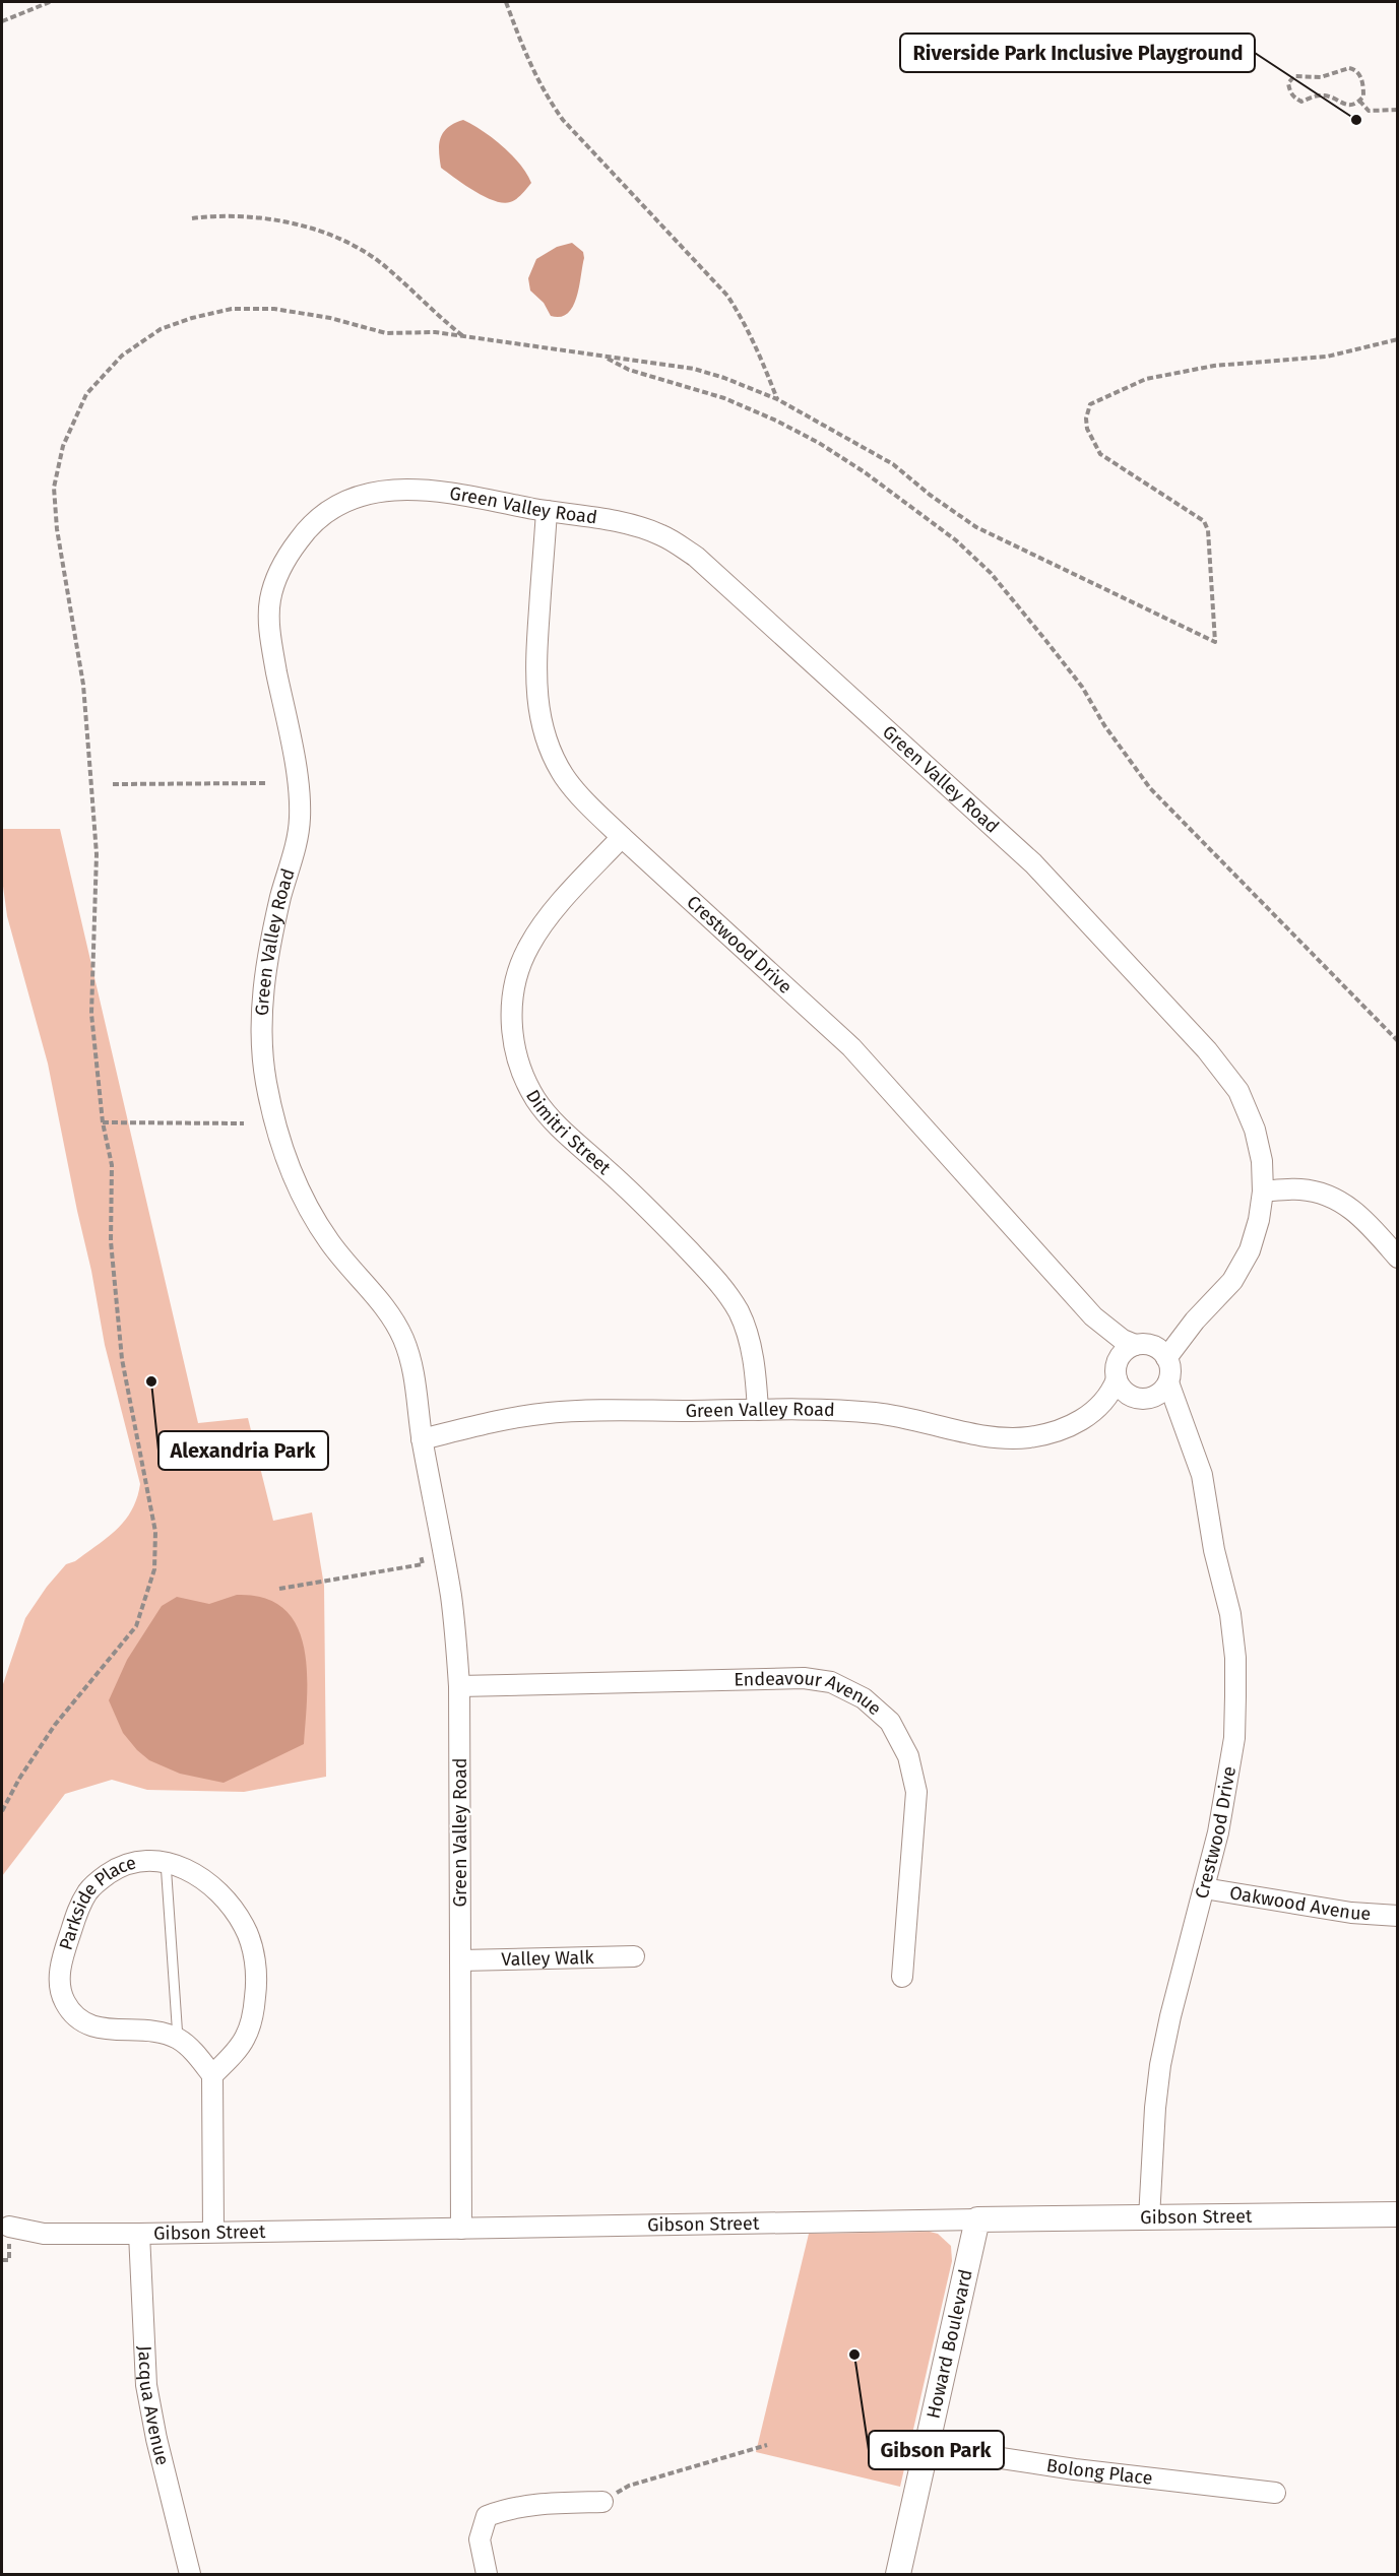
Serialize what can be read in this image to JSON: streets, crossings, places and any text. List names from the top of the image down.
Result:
{
  "streets": {
    "street": [
      "Green Valley Road",
      "Crestwood Drive",
      "Dimitri Street",
      "Endeavour Avenue",
      "Oakwood Avenue",
      "Parkside Place",
      "Valley Walk",
      "Gibson Street",
      "Howard Boulevard",
      "Jacqua Avenue",
      "Bolong Place"
    ]
  },
  "crossings": [
    ["Green Valley Road", "Crestwood Drive"],
    ["Green Valley Road", "Dimitri Street"],
    ["Green Valley Road", "Endeavour Avenue"],
    ["Green Valley Road", "Valley Walk"],
    ["Green Valley Road", "Gibson Street"],
    ["Crestwood Drive", "Dimitri Street"],
    ["Crestwood Drive", "Oakwood Avenue"],
    ["Crestwood Drive", "Gibson Street"],
    ["Gibson Street", "Howard Boulevard"],
    ["Gibson Street", "Jacqua Avenue"],
    ["Howard Boulevard", "Bolong Place"]
  ],
  "places": ["Riverside Park Inclusive Playground", "Alexandria Park", "Gibson Park"]
}
